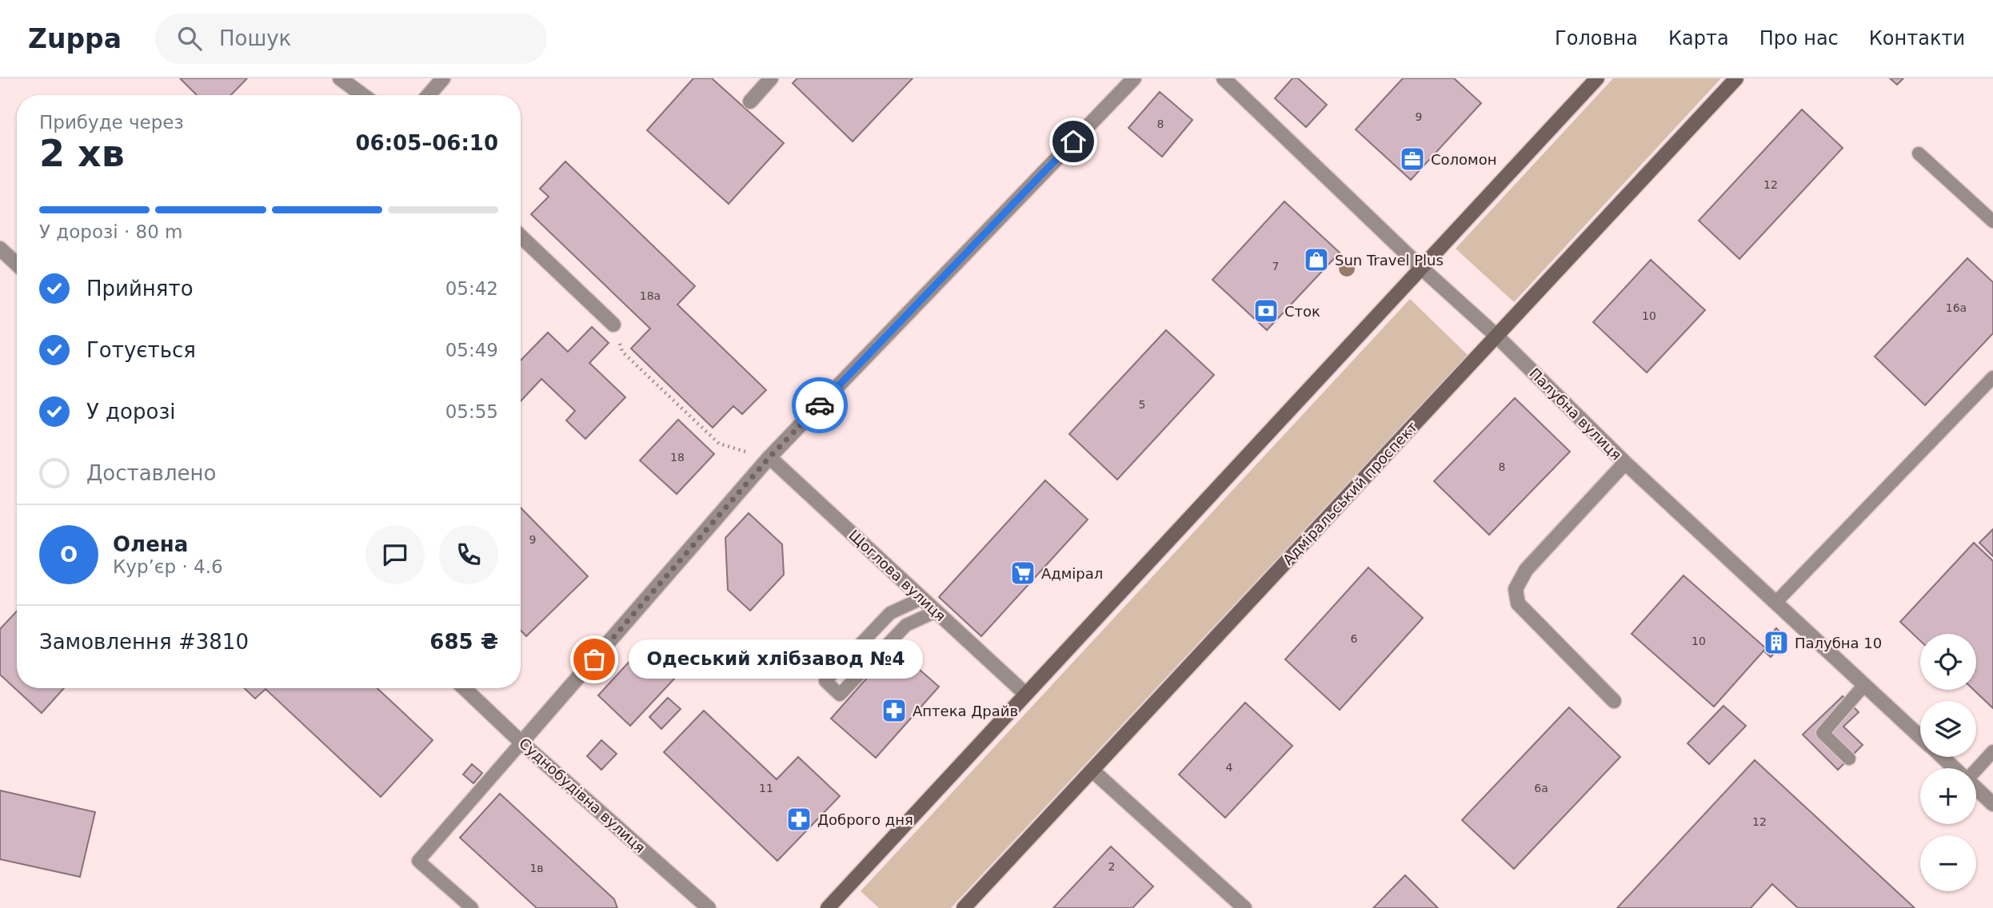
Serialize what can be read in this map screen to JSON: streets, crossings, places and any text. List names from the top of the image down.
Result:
{
  "streets": {
    "main road": ["Адміральський проспект"],
    "street": ["Палубна вулиця", "Щоглова вулиця", "Суднобудівна вулиця"]
  },
  "crossings": [
    ["Палубна вулиця", "Адміральський проспект"]
  ],
  "places": {
    "office": ["Соломон"],
    "shop": ["Sun Travel Plus"],
    "bank": ["Сток"],
    "supermarket": ["Адмірал"],
    "building": ["Палубна 10"],
    "other": ["Одеський хлібзавод №4"],
    "pharmacy": ["Аптека Драйв", "Доброго дня"]
  },
  "house_numbers": [
    "9",
    "8",
    "12",
    "7",
    "18а",
    "16а",
    "10",
    "5",
    "18",
    "8",
    "9",
    "6",
    "10",
    "4",
    "11",
    "6а",
    "12",
    "2",
    "1в"
  ],
  "page": {
    "header": "Zuppa",
    "search": "Пошук",
    "nav": [
      "Головна",
      "Карта",
      "Про нас",
      "Контакти"
    ],
    "heading": ["2 хв", "Прибуде через", "06:05–06:10"],
    "panel": [
      "Олена",
      "Кур’єр · 4.6",
      "Замовлення #3810",
      "685 ₴"
    ],
    "bar": "У дорозі · 80 m",
    "list": [
      ["Прийнято", "05:42"],
      ["Готується", "05:49"],
      ["У дорозі", "05:55"],
      "Доставлено"
    ],
    "round": "О",
    "map_buttons": ["+", "−"],
    "bubble": "Одеський хлібзавод №4"
  }
}
